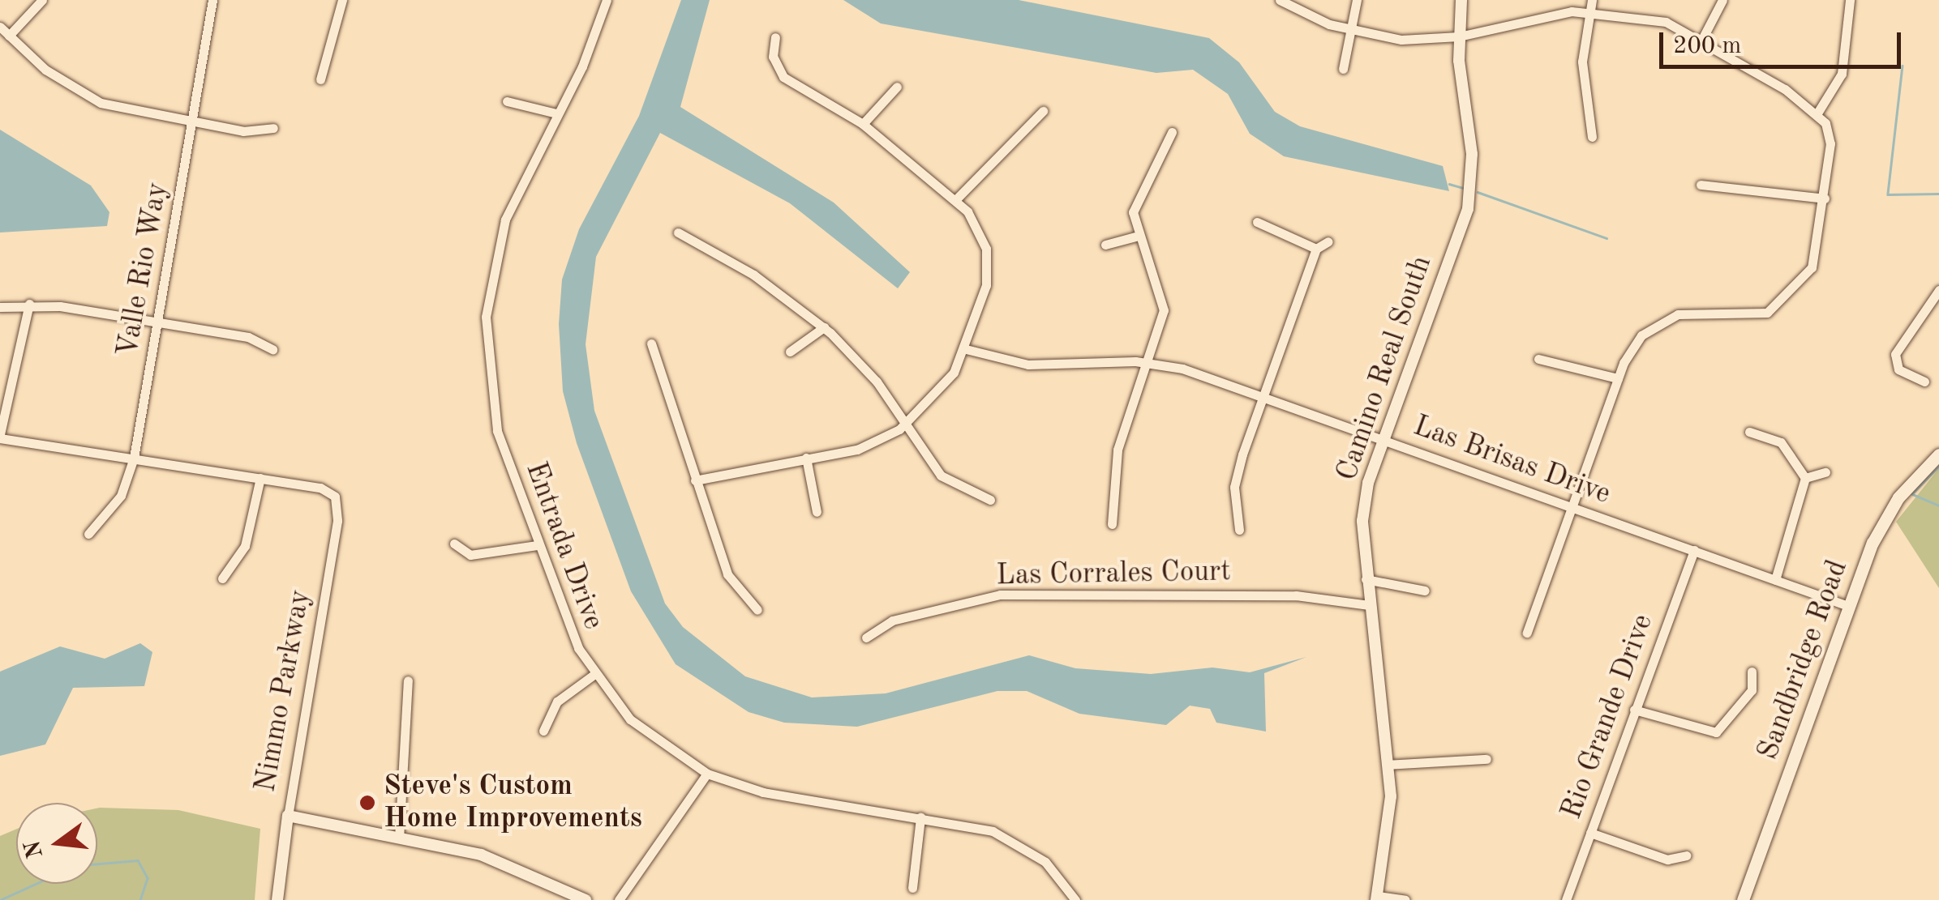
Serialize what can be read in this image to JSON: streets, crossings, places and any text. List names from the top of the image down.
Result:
{
  "streets": {
    "main road": ["Sandbridge Road"],
    "street": [
      "Valle Rio Way",
      "Camino Real South",
      "Las Brisas Drive",
      "Entrada Drive",
      "Las Corrales Court",
      "Nimmo Parkway",
      "Rio Grande Drive"
    ]
  },
  "crossings": [
    ["Camino Real South", "Las Brisas Drive"],
    ["Camino Real South", "Las Corrales Court"],
    ["Las Brisas Drive", "Sandbridge Road"],
    ["Las Brisas Drive", "Rio Grande Drive"]
  ],
  "places": ["Steve's Custom Home Improvements"],
  "scale_bar": "200 m",
  "north": "left"
}
